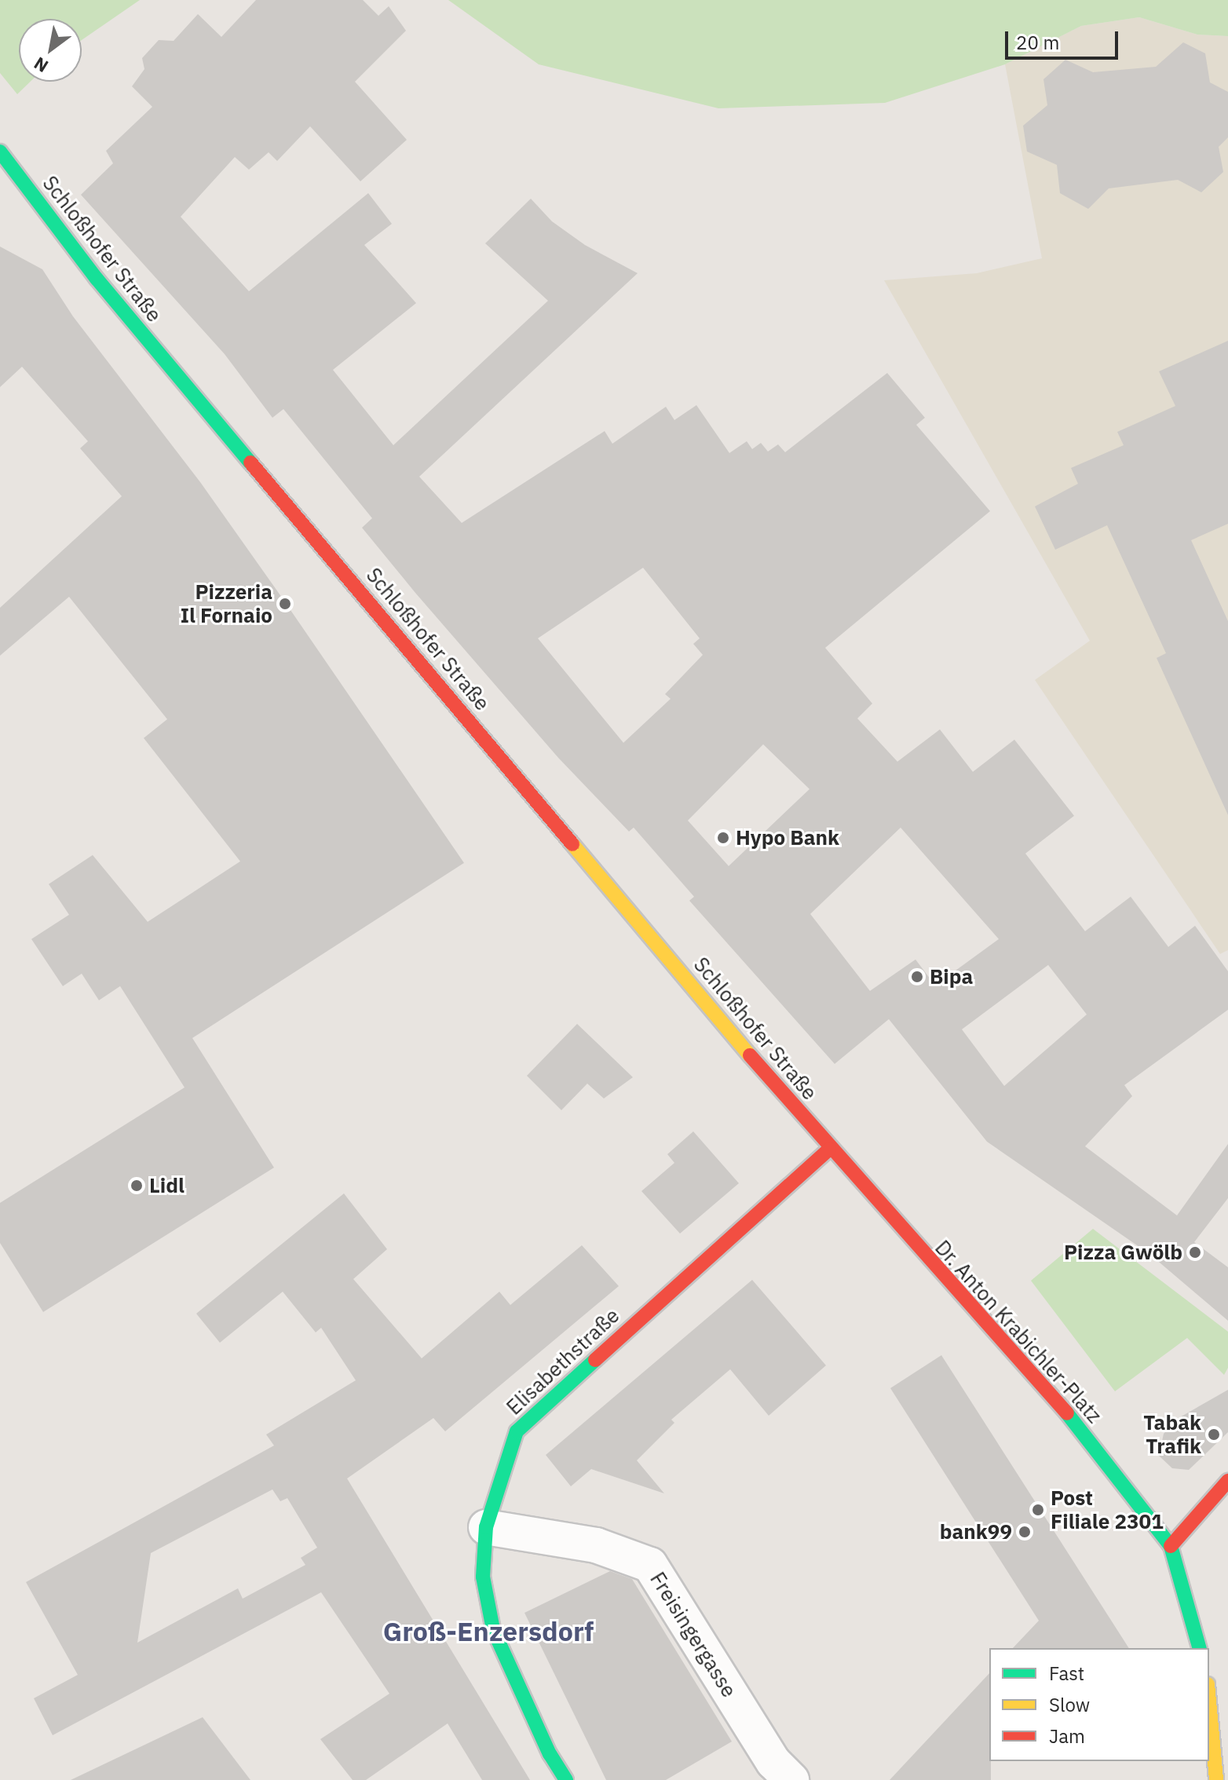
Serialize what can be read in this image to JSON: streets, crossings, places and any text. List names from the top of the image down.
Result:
{
  "streets": {
    "main road": ["Schloßhofer Straße", "Dr. Anton Krabichler-Platz", "Elisabethstraße"],
    "street": ["Freisingergasse"]
  },
  "crossings": [
    ["Schloßhofer Straße", "Dr. Anton Krabichler-Platz"],
    ["Schloßhofer Straße", "Elisabethstraße"],
    ["Dr. Anton Krabichler-Platz", "Elisabethstraße"],
    ["Elisabethstraße", "Freisingergasse"]
  ],
  "districts": ["Groß-Enzersdorf"],
  "places": [
    "Pizzeria Il Fornaio",
    "Hypo Bank",
    "Bipa",
    "Lidl",
    "Pizza Gwölb",
    "Tabak Trafik",
    "Post Filiale 2301",
    "bank99"
  ],
  "legend": ["Fast", "Slow", "Jam"],
  "scale_bar": "20 m",
  "north": "bottom left"
}
